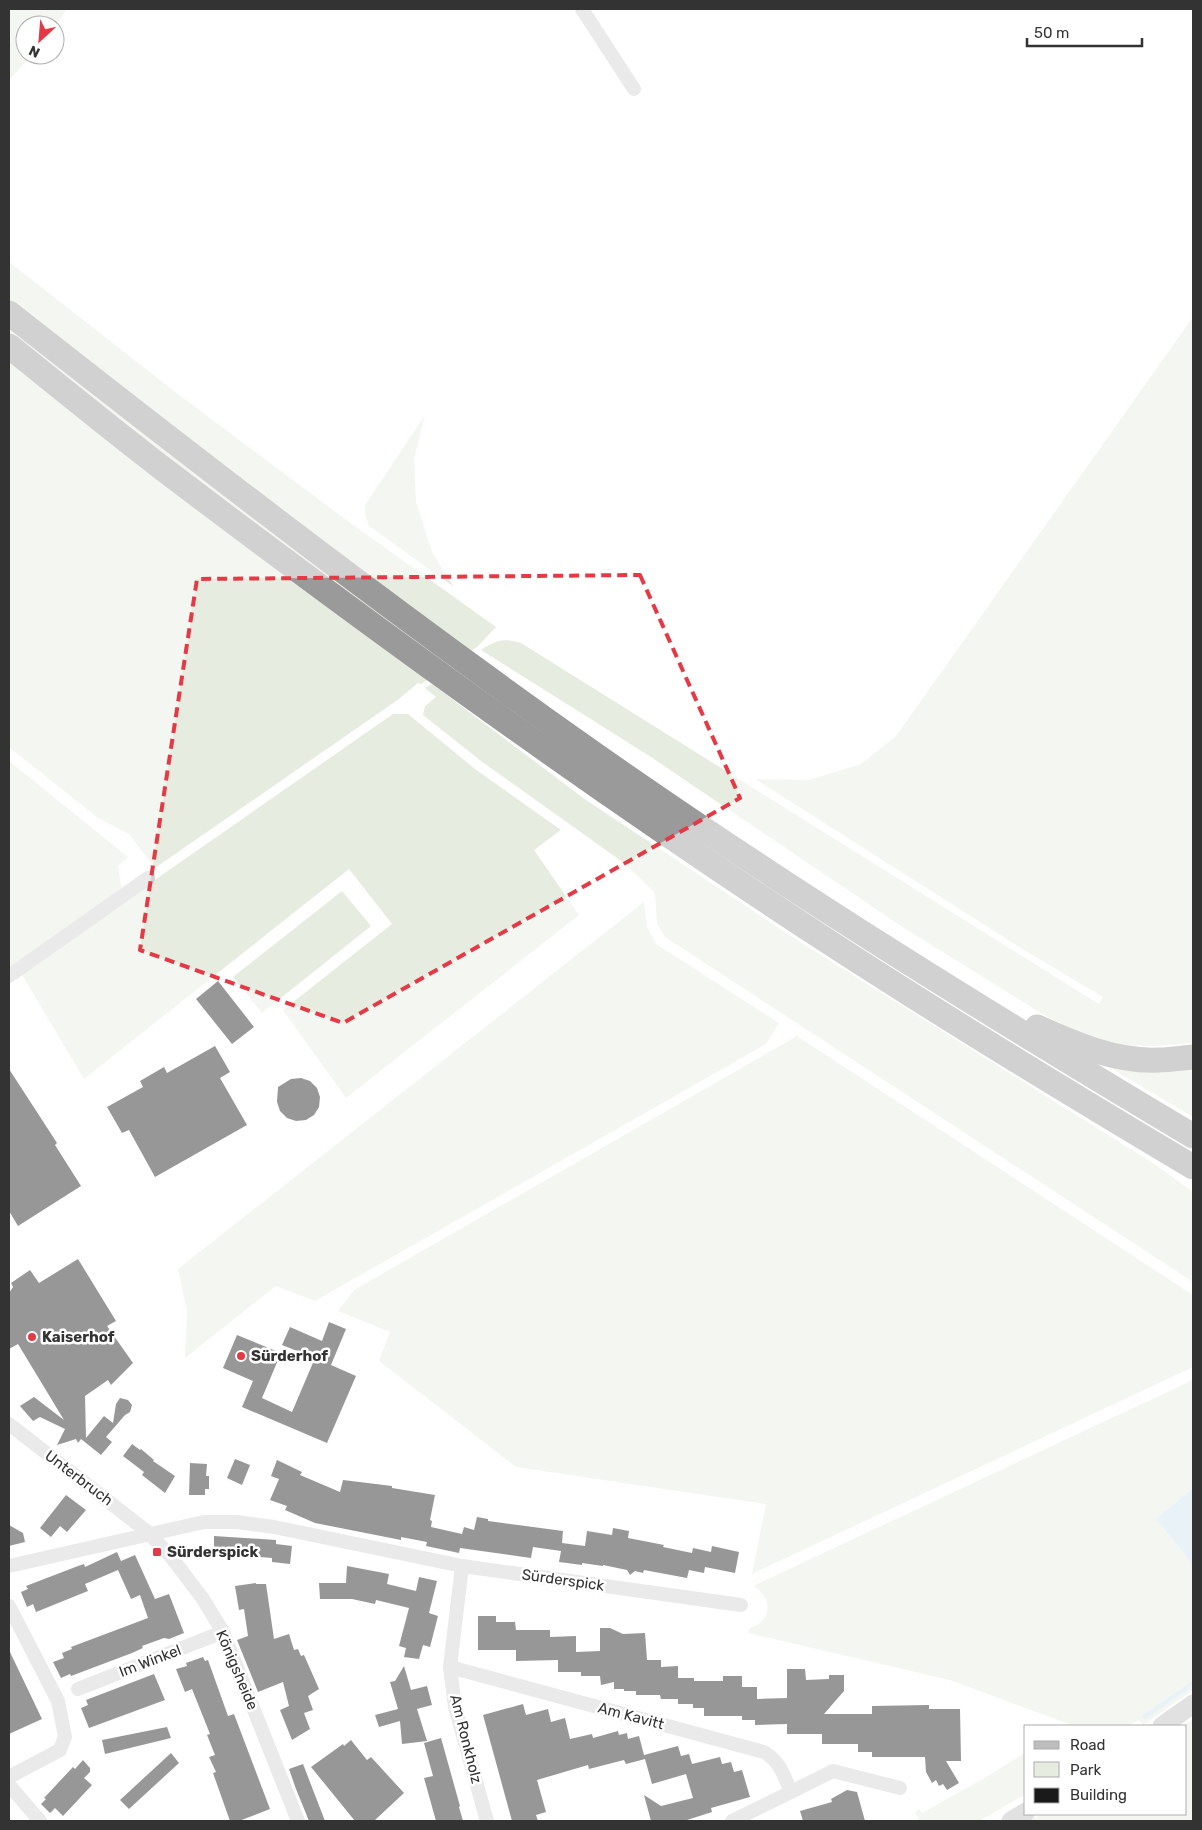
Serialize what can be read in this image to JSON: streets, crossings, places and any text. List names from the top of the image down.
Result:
{
  "streets": {
    "street": [
      "Unterbruch",
      "Sürderspick",
      "Im Winkel",
      "Königsheide",
      "Am Kavitt",
      "Am Ronkholz"
    ]
  },
  "crossings": [
    ["Unterbruch", "Sürderspick"],
    ["Unterbruch", "Königsheide"],
    ["Sürderspick", "Königsheide"],
    ["Sürderspick", "Am Ronkholz"],
    ["Im Winkel", "Königsheide"],
    ["Am Kavitt", "Am Ronkholz"]
  ],
  "places": {
    "other": ["Kaiserhof", "Sürderhof"],
    "transit": ["Sürderspick"]
  },
  "legend": ["Road", "Park", "Building"],
  "scale_bar": "50 m",
  "north": "bottom left"
}
